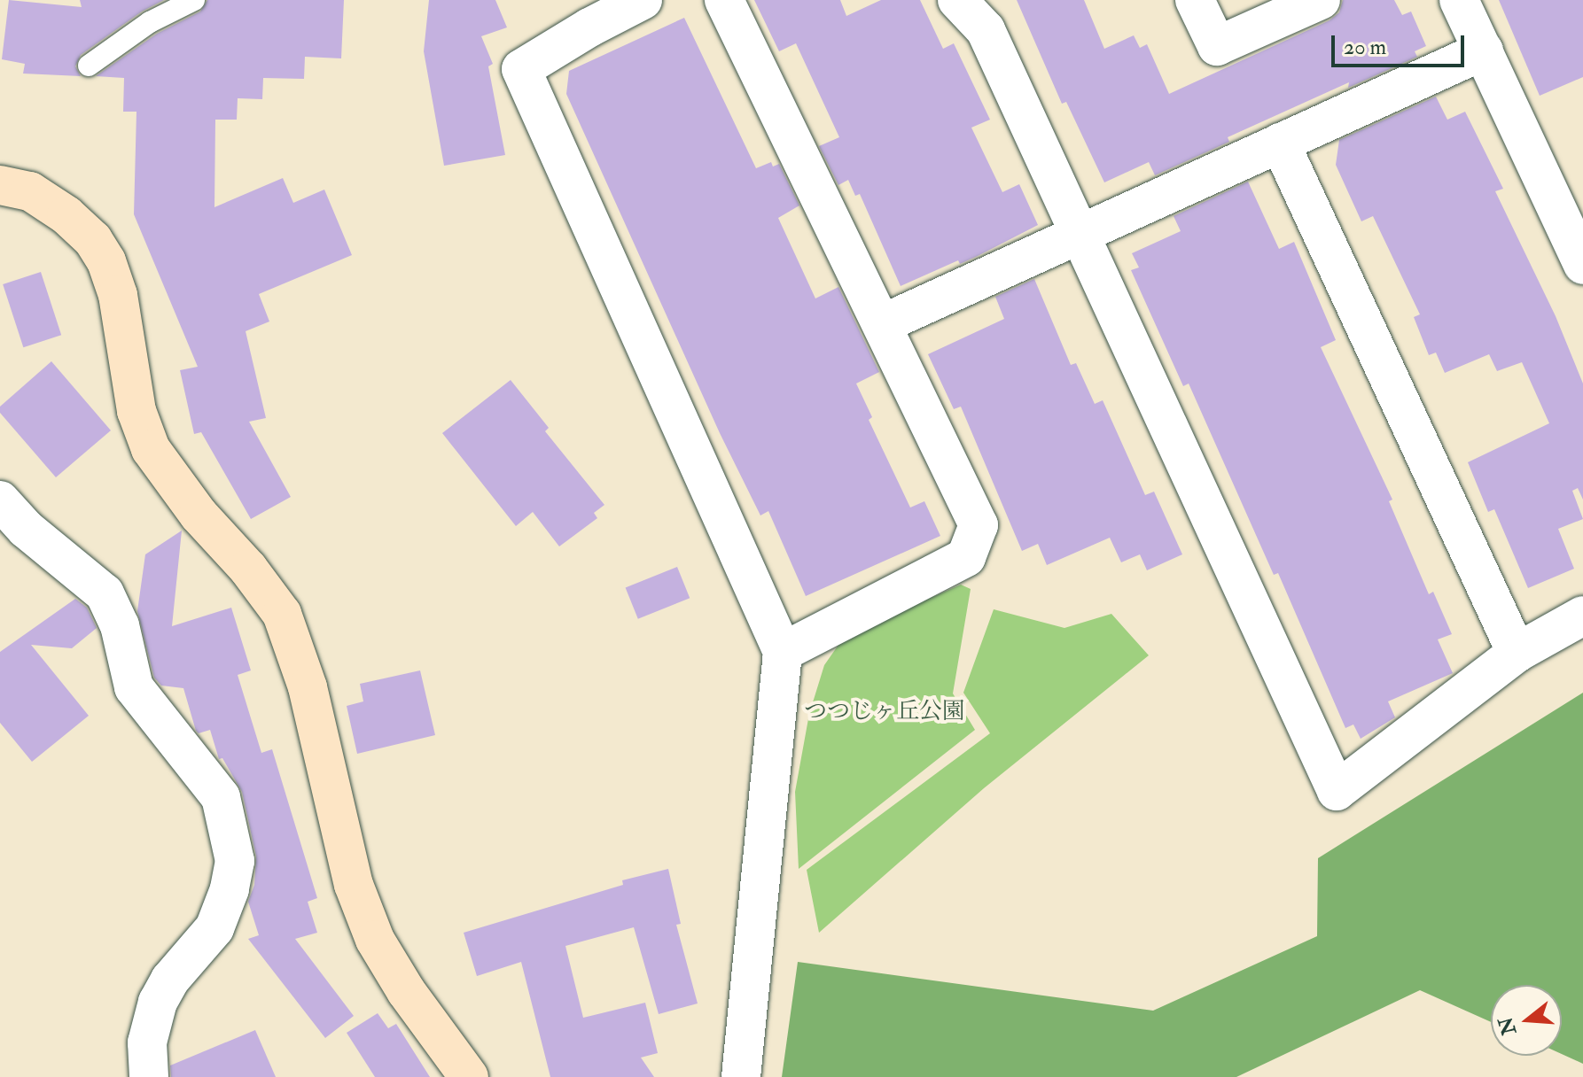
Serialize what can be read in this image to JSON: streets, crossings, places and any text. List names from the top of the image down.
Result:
{
  "parks": ["つつじヶ丘公園"],
  "scale_bar": "20 m",
  "north": "left"
}
